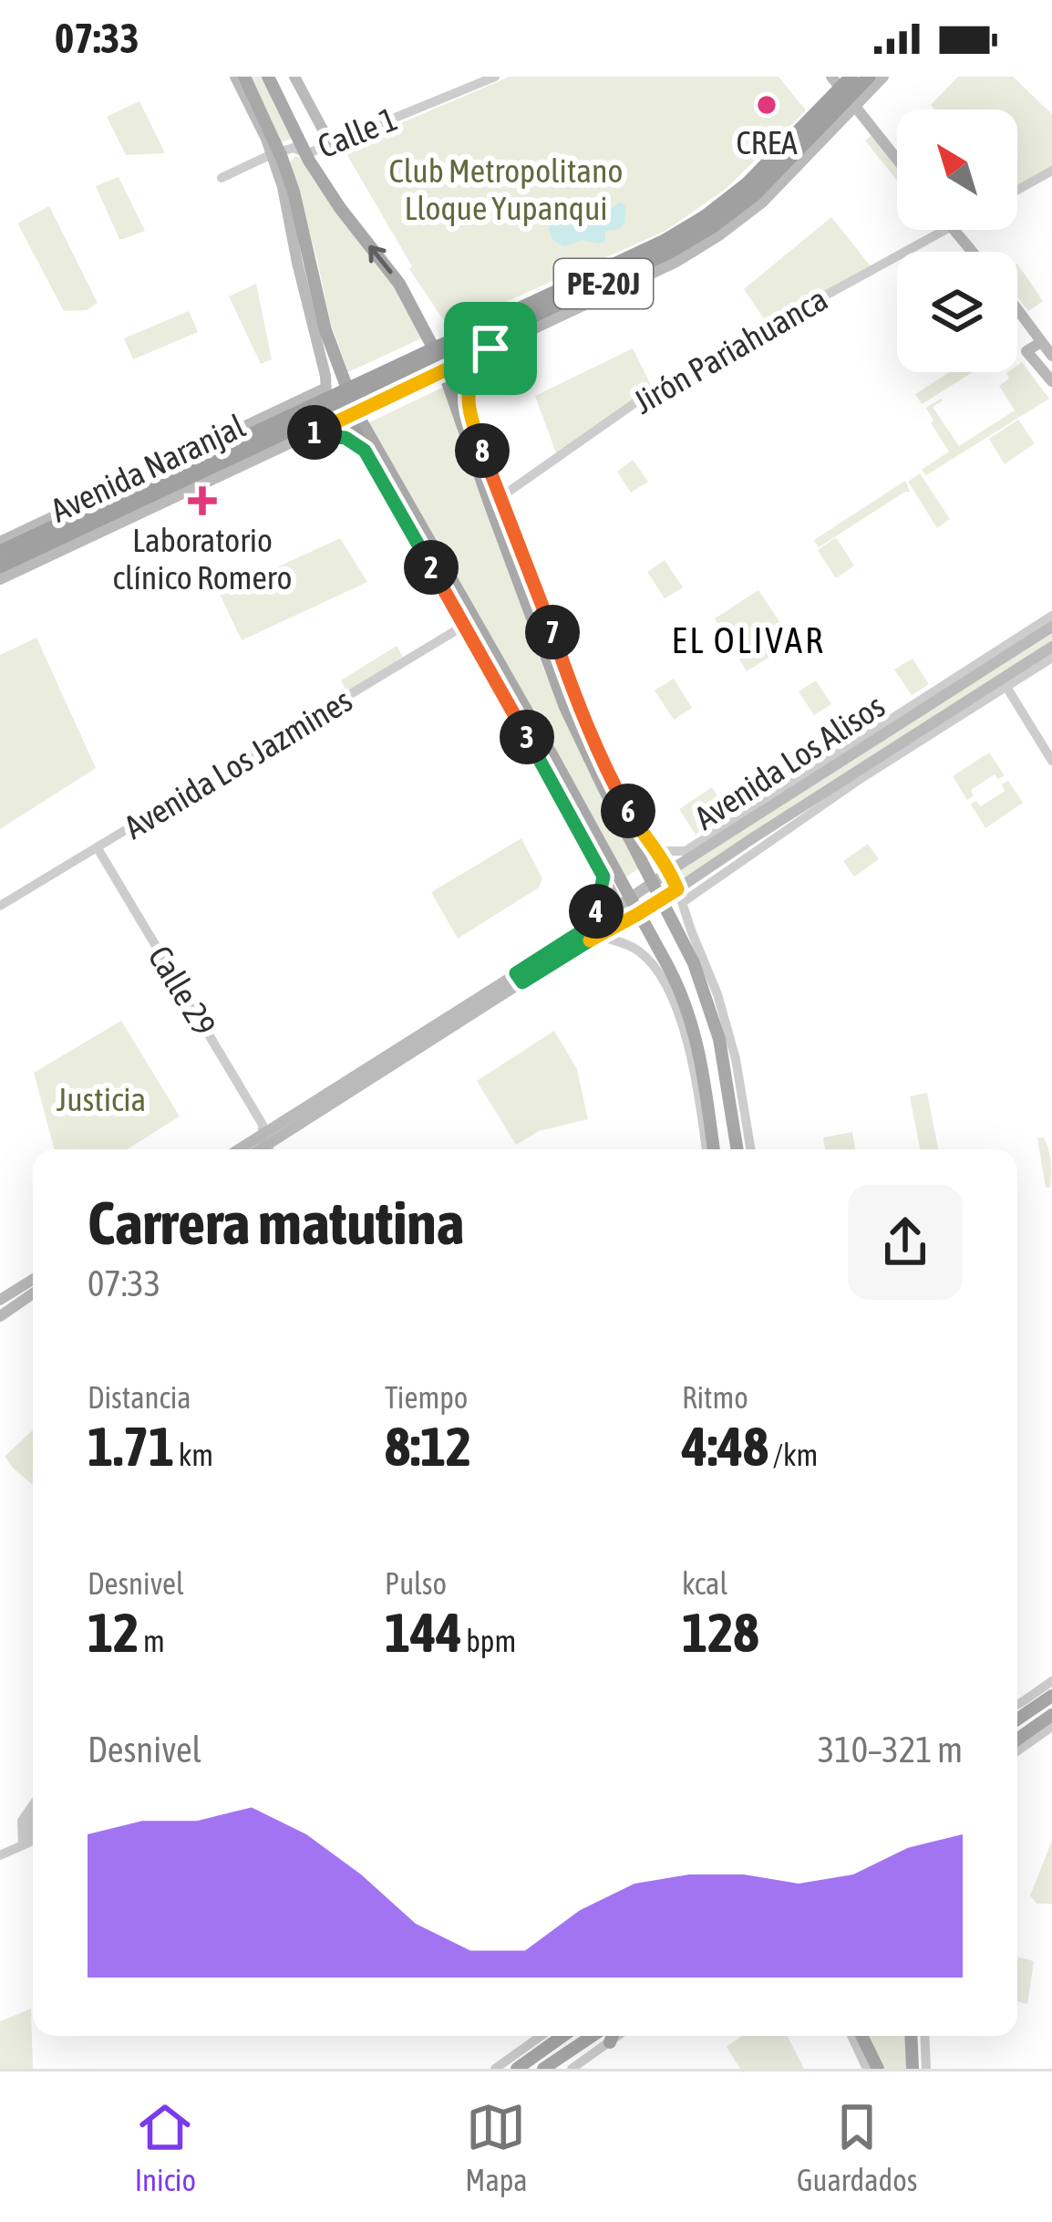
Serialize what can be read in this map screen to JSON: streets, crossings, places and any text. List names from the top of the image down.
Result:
{
  "streets": {
    "highway": ["PE-20J", "Avenida Naranjal"],
    "main road": ["Avenida Los Alisos"],
    "street": [
      "Calle 1",
      "Jirón Pariahuanca",
      "Avenida Los Jazmines",
      "Calle 29"
    ]
  },
  "crossings": [
    ["Avenida Los Alisos", "Calle 29"],
    ["Avenida Los Jazmines", "Calle 29"]
  ],
  "districts": ["EL OLIVAR"],
  "parks": ["Club Metropolitano Lloque Yupanqui", "Justicia"],
  "places": {
    "other": ["CREA"],
    "health": ["Laboratorio clínico Romero"]
  },
  "north": "top left",
  "page": {
    "status": "07:33",
    "pins": [
      "1",
      "8",
      "2",
      "7",
      "3",
      "6",
      "4"
    ],
    "heading": ["Carrera matutina", "07:33"],
    "stats": [
      ["Distancia", "1.71 km"],
      ["Tiempo", "8:12"],
      ["Ritmo", "4:48 /km"],
      ["Desnivel", "12 m"],
      ["Pulso", "144 bpm"],
      ["kcal", "128"]
    ],
    "chart": ["Desnivel", "310–321 m"],
    "tabs": ["Inicio", "Mapa", "Guardados"]
  }
}
